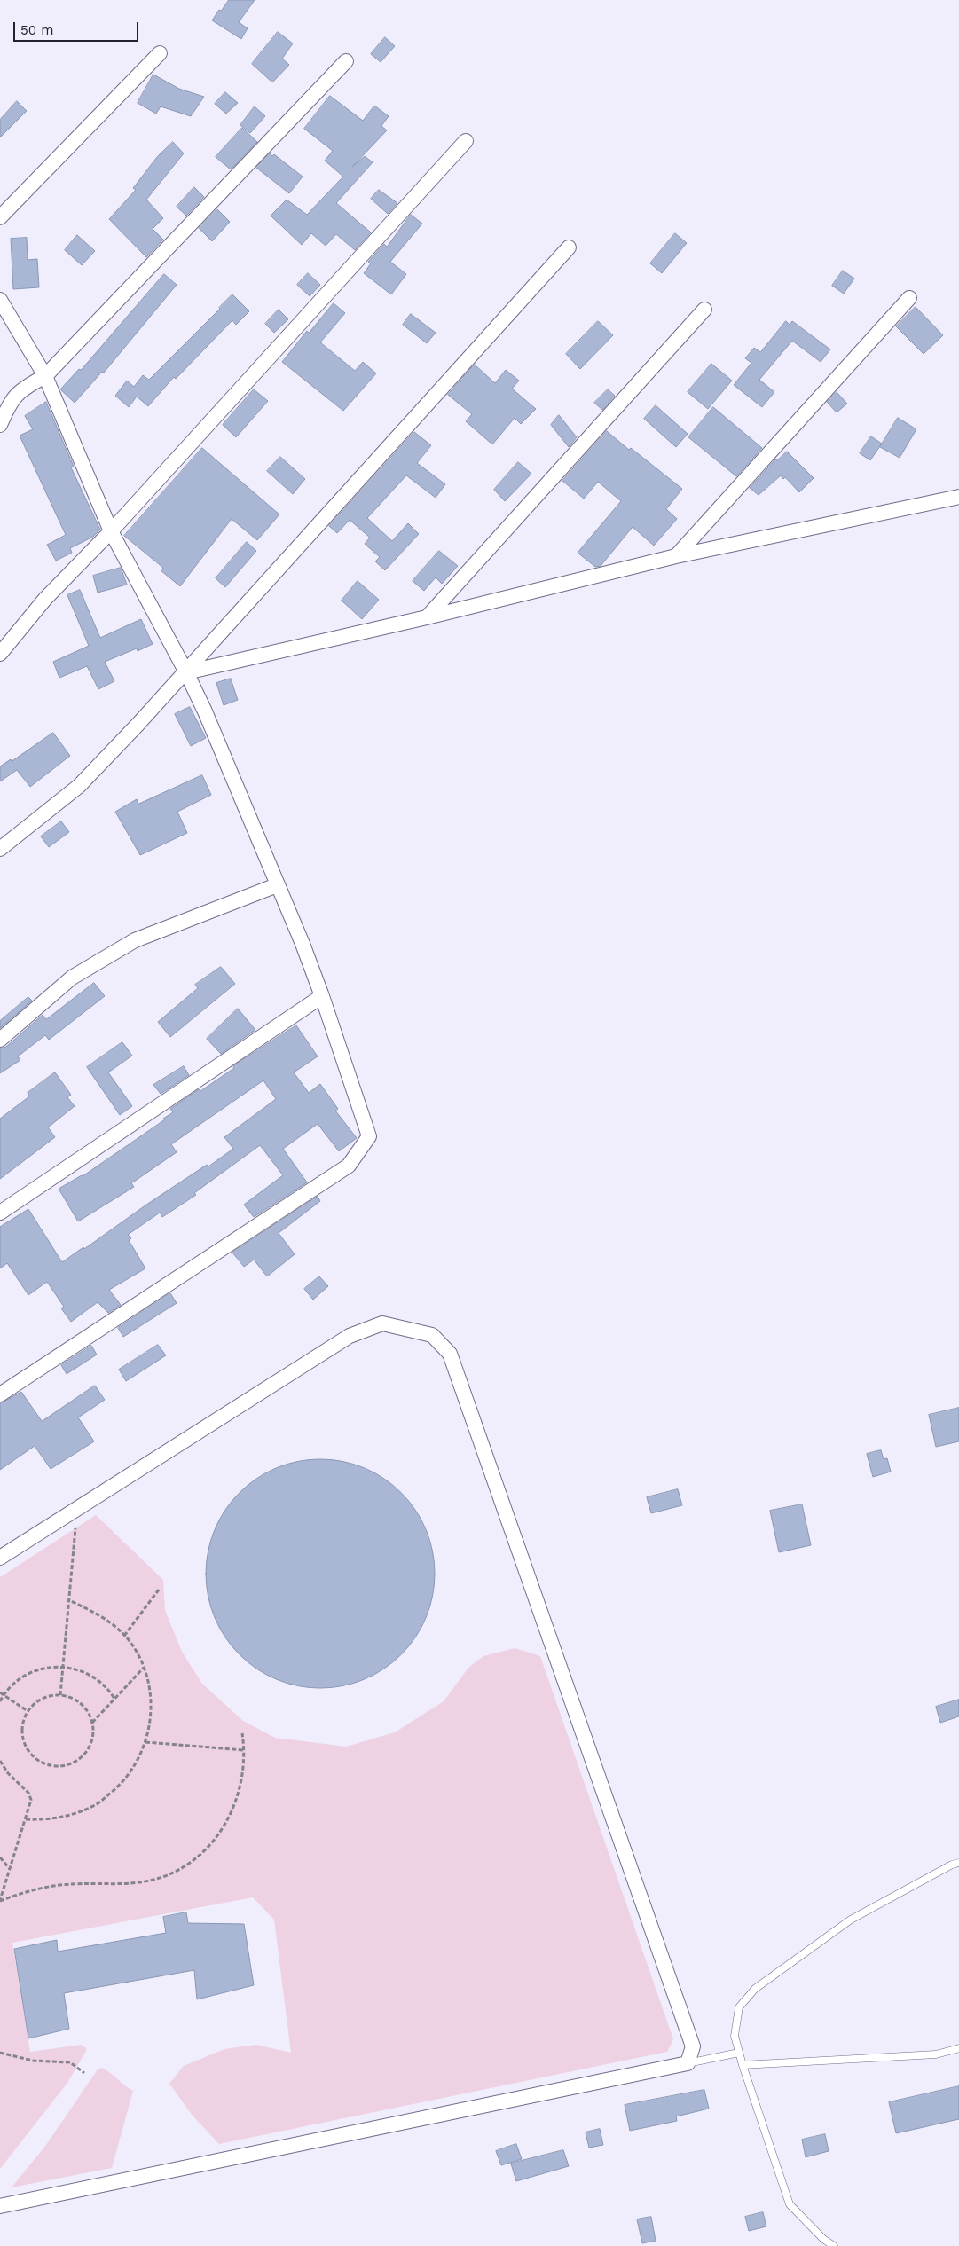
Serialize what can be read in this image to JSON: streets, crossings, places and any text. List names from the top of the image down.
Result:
{
  "scale_bar": "50 m"
}
